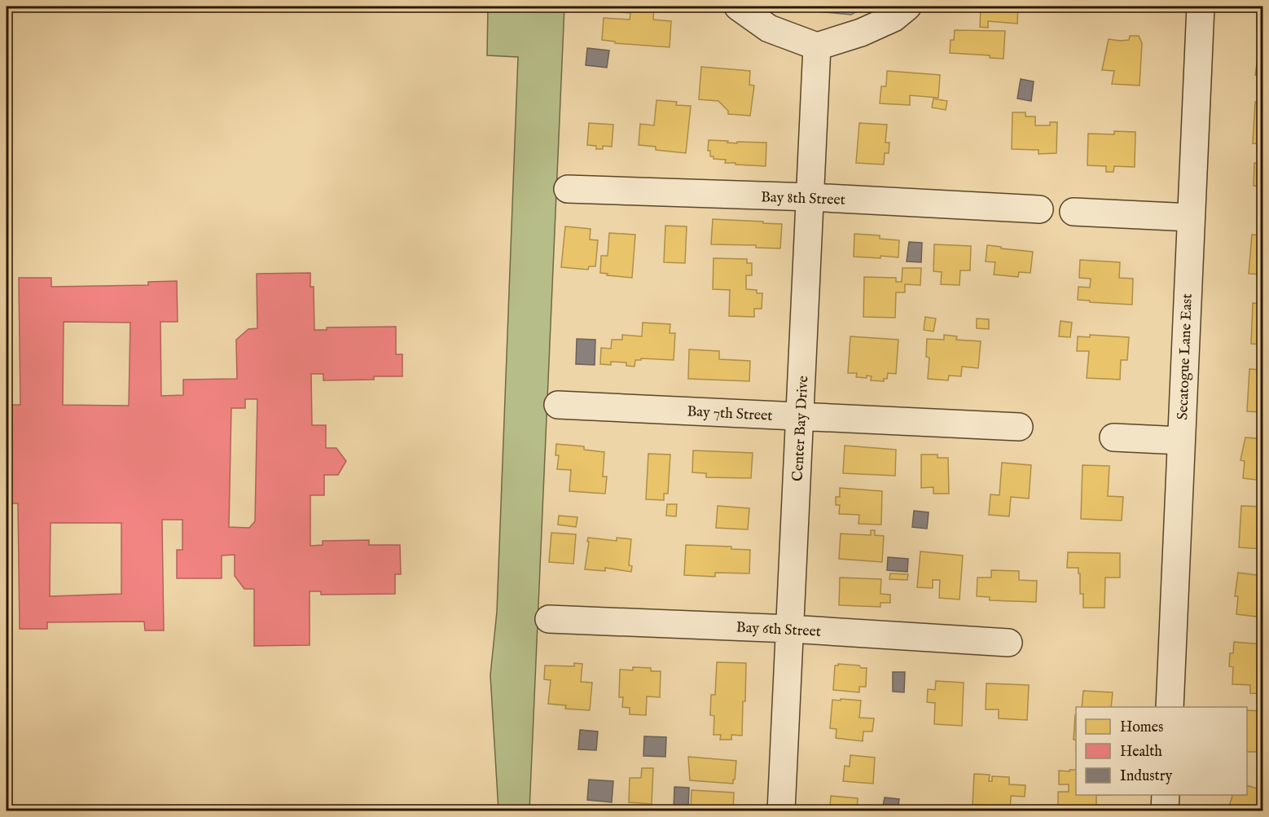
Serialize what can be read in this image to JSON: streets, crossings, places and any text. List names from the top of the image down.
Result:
{
  "streets": {
    "street": [
      "Bay 8th Street",
      "Secatogue Lane East",
      "Bay 7th Street",
      "Center Bay Drive",
      "Bay 6th Street"
    ]
  },
  "crossings": [
    ["Bay 8th Street", "Center Bay Drive"],
    ["Bay 7th Street", "Center Bay Drive"],
    ["Center Bay Drive", "Bay 6th Street"]
  ],
  "legend": ["Homes", "Health", "Industry"]
}
